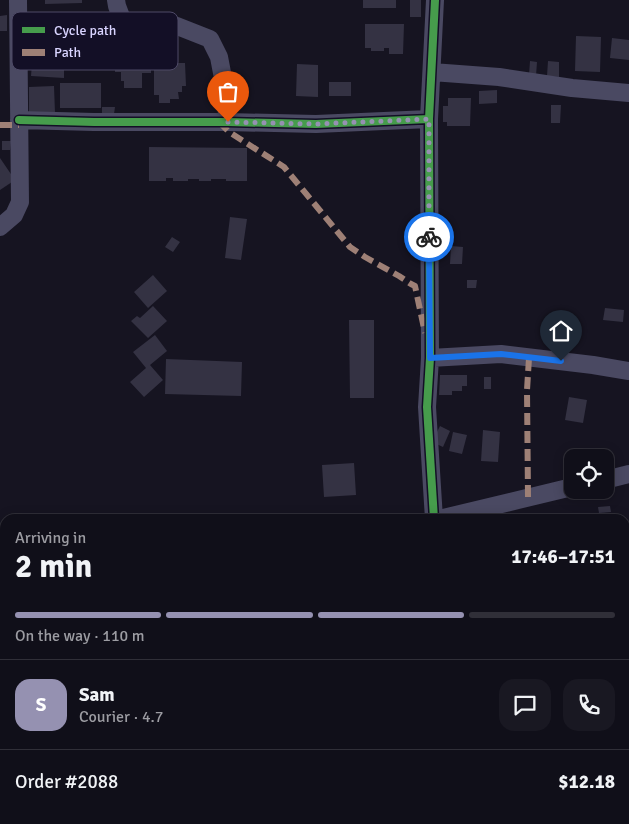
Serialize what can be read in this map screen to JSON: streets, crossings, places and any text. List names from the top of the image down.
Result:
{
  "legend": ["Cycle path", "Path"],
  "page": {
    "heading": ["2 min", "Arriving in", "17:46–17:51"],
    "panel": [
      "Sam",
      "Courier · 4.7",
      "Order #2088",
      "$12.18"
    ],
    "bar": "On the way · 110 m",
    "round": "S"
  }
}
